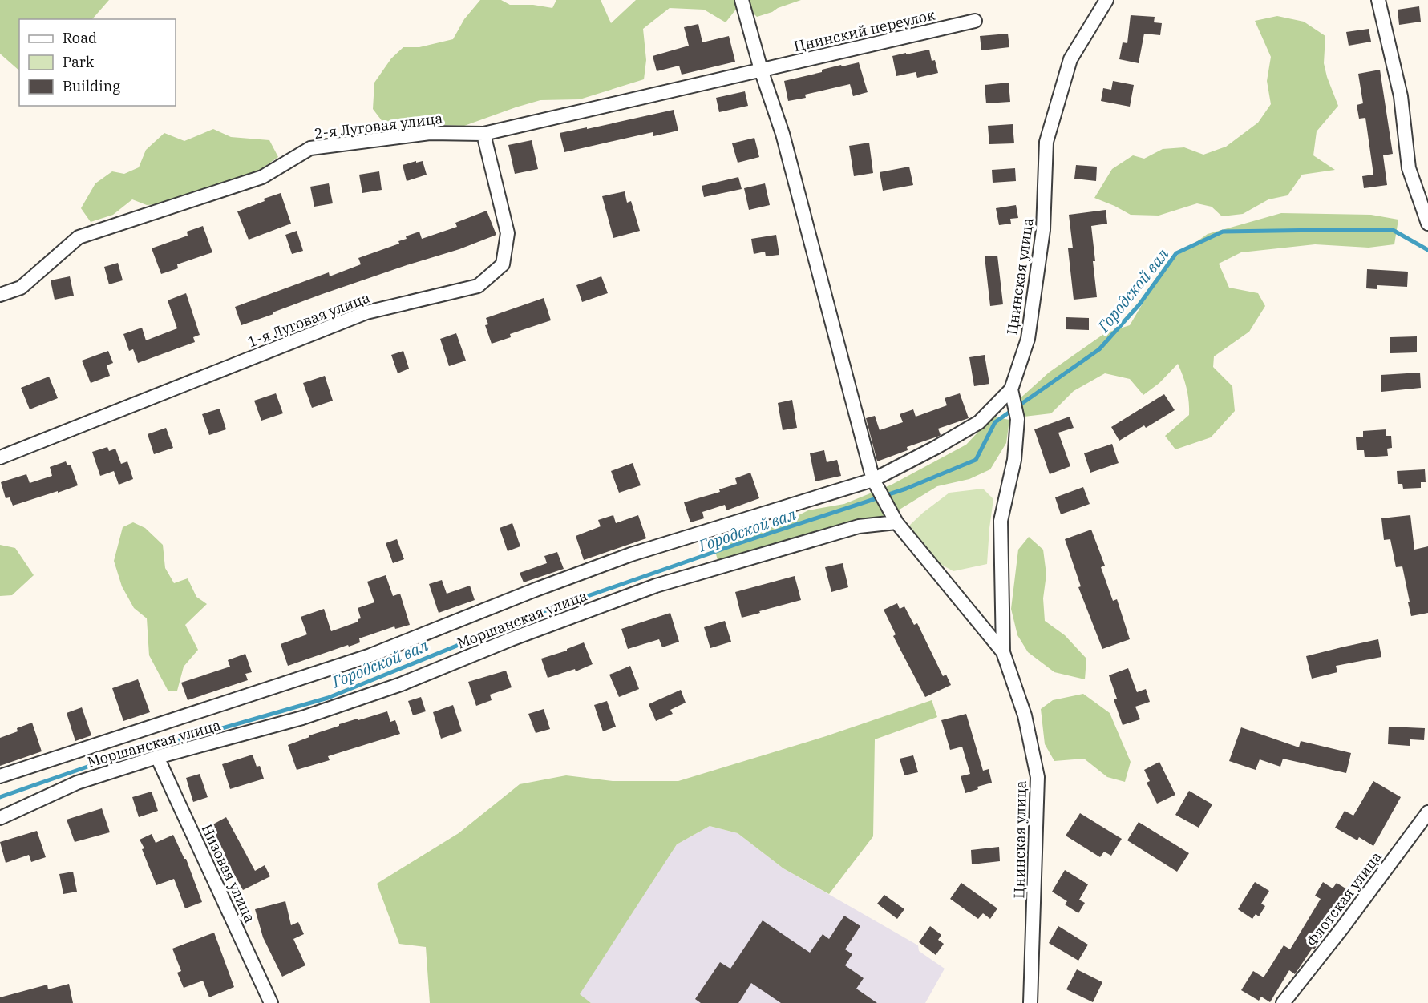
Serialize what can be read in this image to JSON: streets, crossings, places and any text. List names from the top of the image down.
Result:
{
  "streets": {
    "street": [
      "Цнинский переулок",
      "2-я Луговая улица",
      "Цнинская улица",
      "1-я Луговая улица",
      "Моршанская улица",
      "Низовая улица",
      "Флотская улица"
    ]
  },
  "crossings": [
    ["Цнинский переулок", "2-я Луговая улица"],
    ["Цнинский переулок", "Цнинская улица"],
    ["2-я Луговая улица", "Цнинская улица"],
    ["2-я Луговая улица", "1-я Луговая улица"],
    ["Цнинская улица", "Моршанская улица"],
    ["Моршанская улица", "Низовая улица"]
  ],
  "water": ["Городской вал"],
  "legend": ["Road", "Park", "Building"]
}
